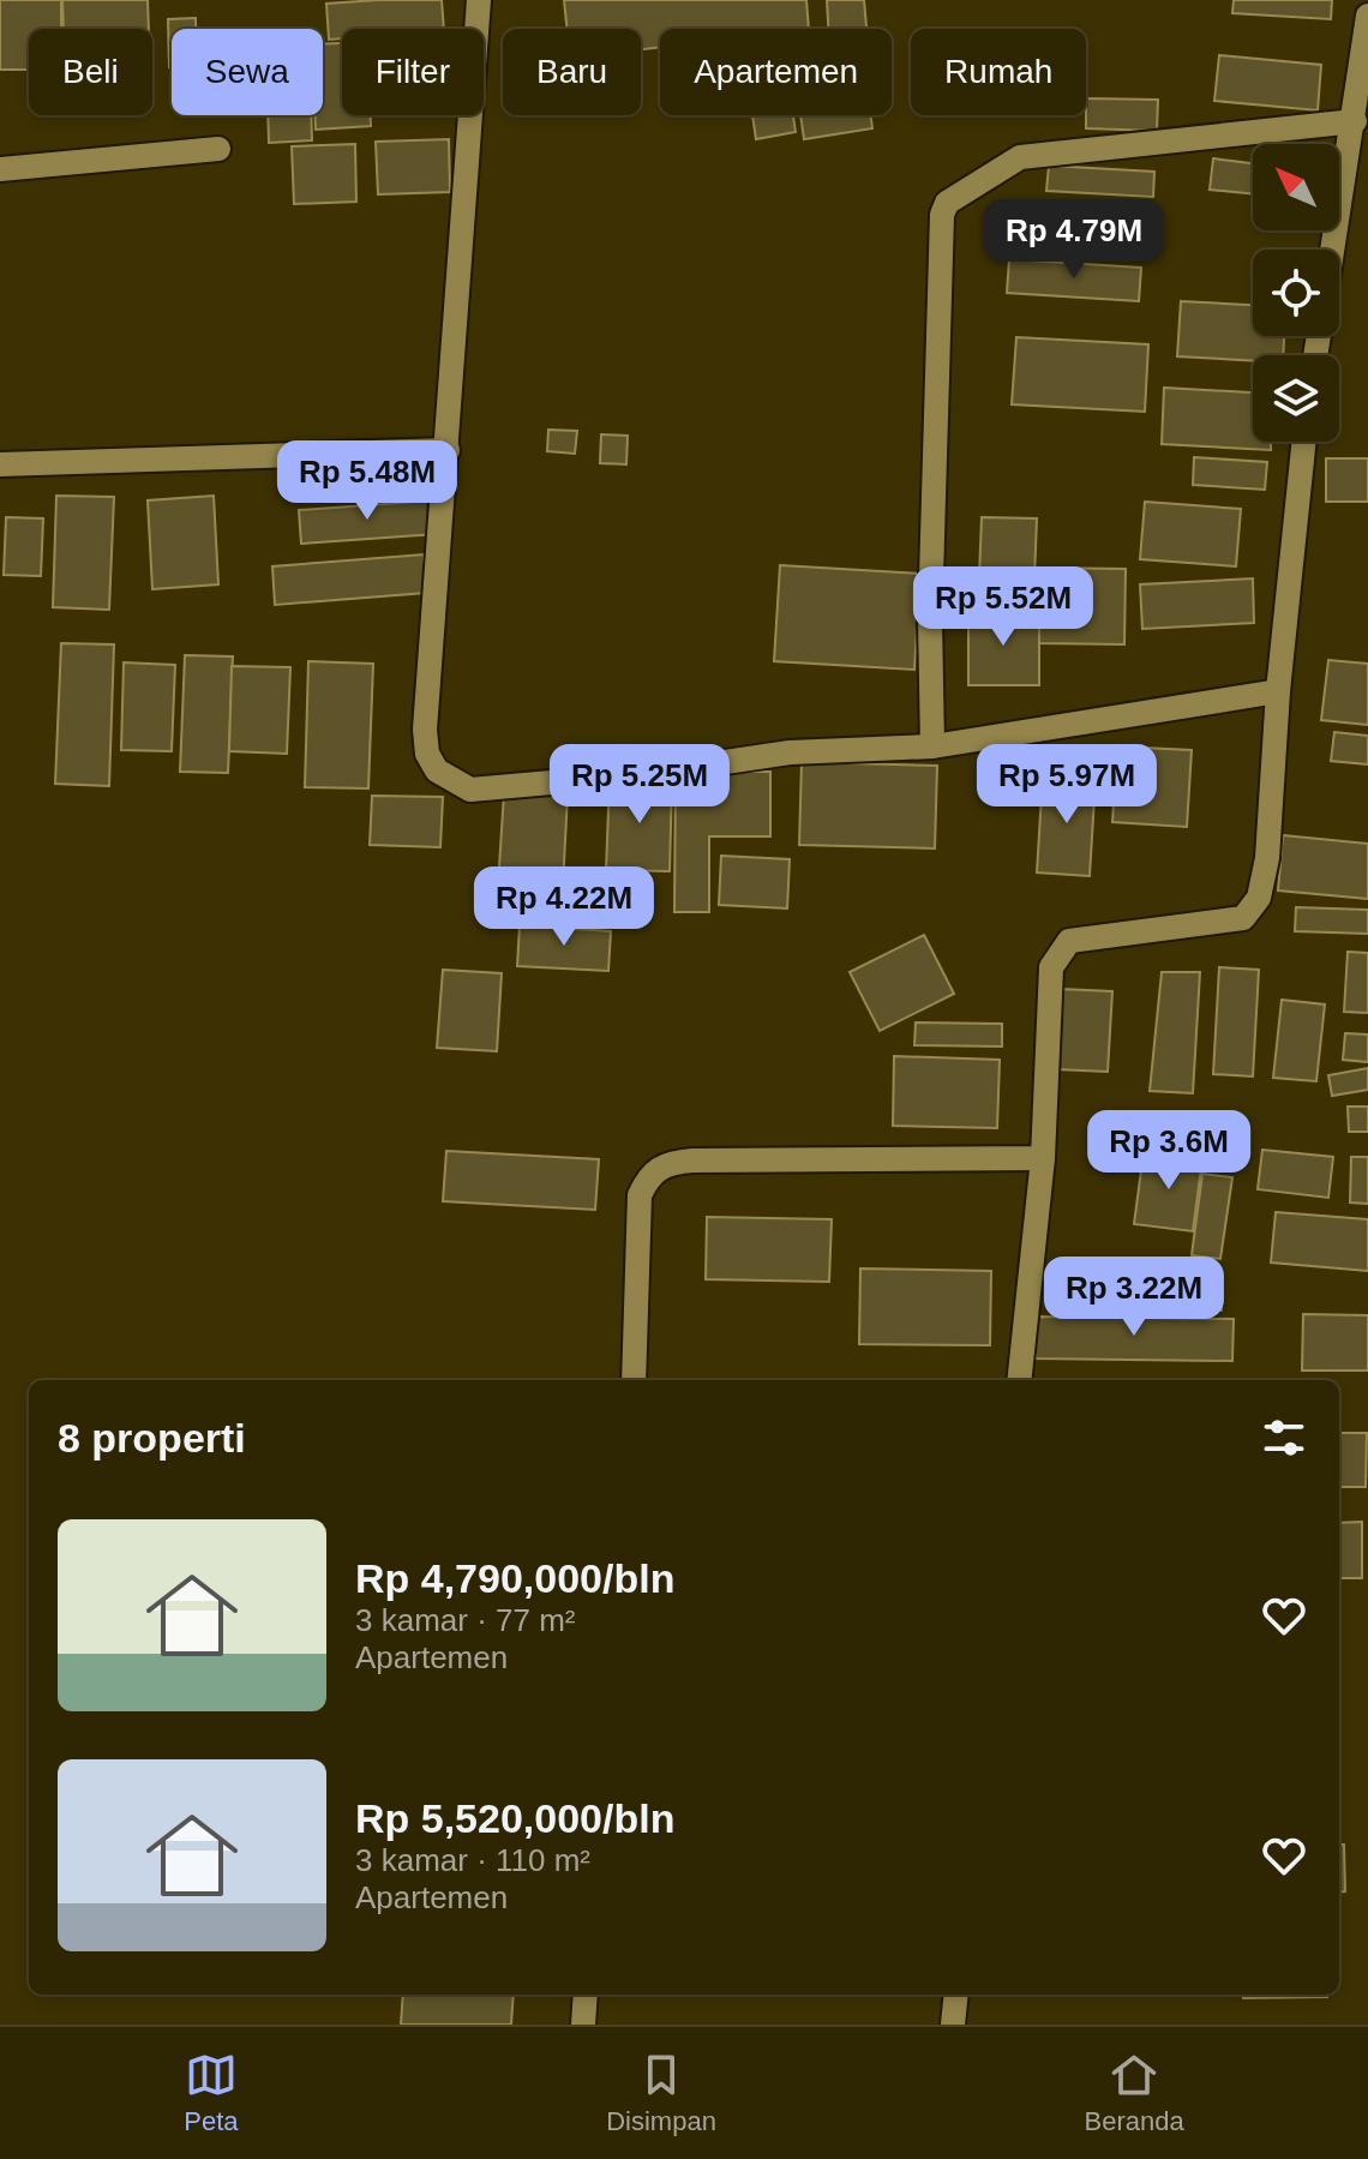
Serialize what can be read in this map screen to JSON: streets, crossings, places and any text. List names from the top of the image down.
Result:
{
  "north": "top left",
  "page": {
    "chip": [
      "Beli",
      "Sewa",
      "Filter",
      "Baru",
      "Apartemen",
      "Rumah"
    ],
    "price": [
      "Rp 4.79M",
      "Rp 5.48M",
      "Rp 5.52M",
      "Rp 5.25M",
      "Rp 5.97M",
      "Rp 4.22M",
      "Rp 3.6M",
      "Rp 3.22M"
    ],
    "heading": "8 properti",
    "list": [
      {
        "name": "Rp 4,790,000/bln",
        "note": "3 kamar · 77 m² · Apartemen"
      },
      {
        "name": "Rp 5,520,000/bln",
        "note": "3 kamar · 110 m² · Apartemen"
      }
    ],
    "tabs": ["Peta", "Disimpan", "Beranda"]
  }
}
